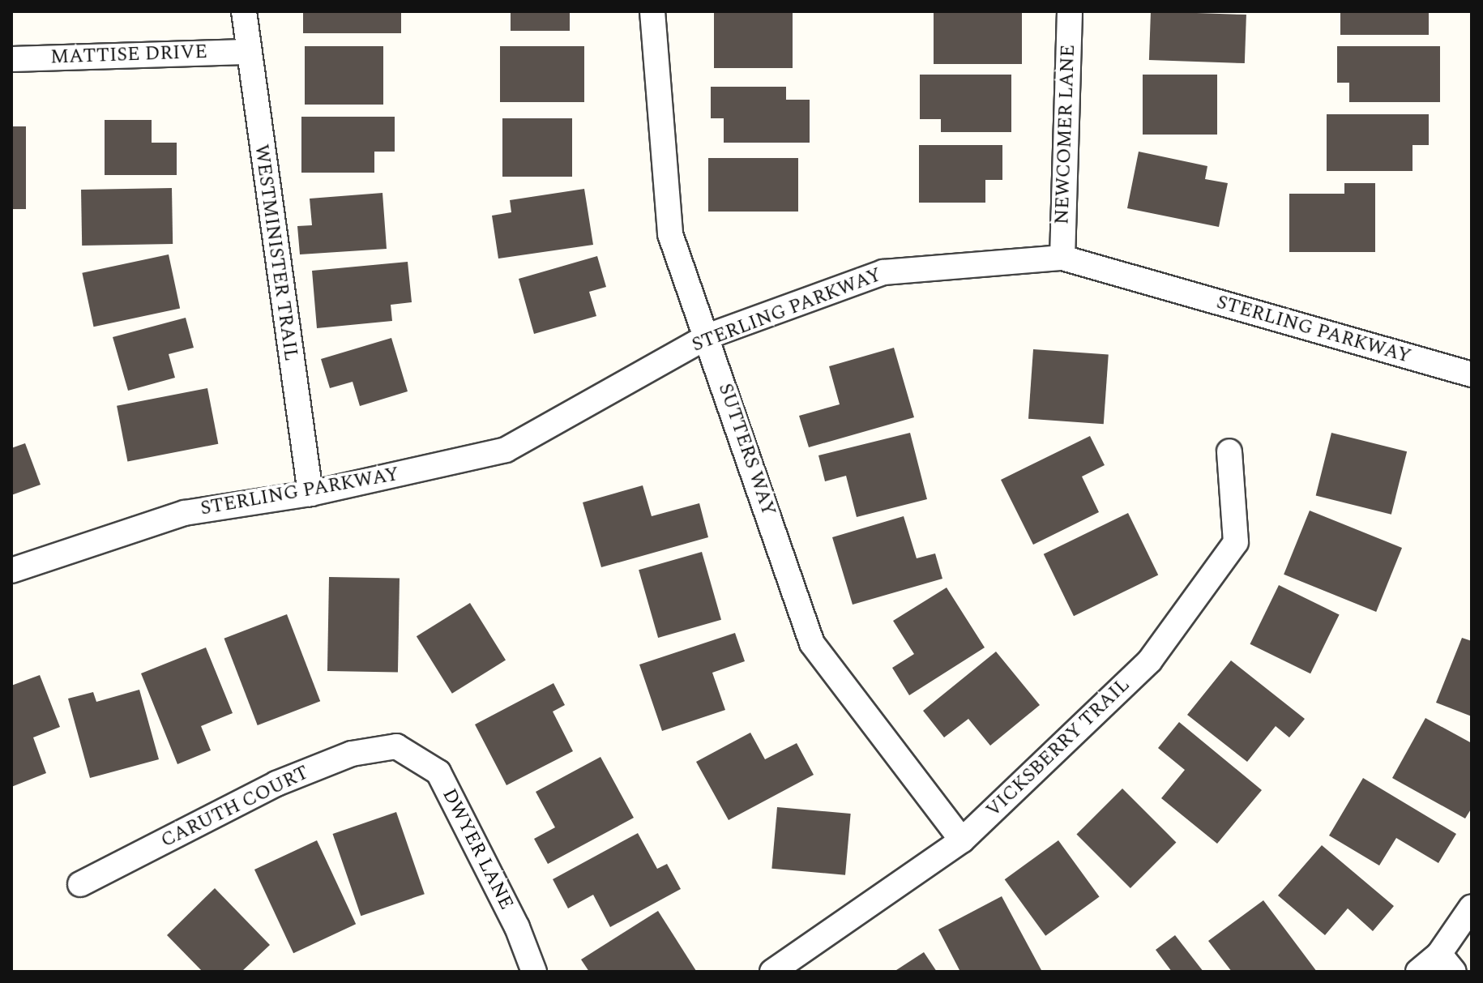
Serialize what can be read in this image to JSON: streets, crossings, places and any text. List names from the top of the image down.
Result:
{
  "streets": {
    "street": [
      "MATTISE DRIVE",
      "NEWCOMER LANE",
      "WESTMINISTER TRAIL",
      "STERLING PARKWAY",
      "SUTTERS WAY",
      "VICKSBERRY TRAIL",
      "CARUTH COURT",
      "DWYER LANE"
    ]
  },
  "crossings": [
    ["MATTISE DRIVE", "WESTMINISTER TRAIL"],
    ["NEWCOMER LANE", "STERLING PARKWAY"],
    ["WESTMINISTER TRAIL", "STERLING PARKWAY"],
    ["STERLING PARKWAY", "SUTTERS WAY"],
    ["SUTTERS WAY", "VICKSBERRY TRAIL"],
    ["CARUTH COURT", "DWYER LANE"]
  ]
}
